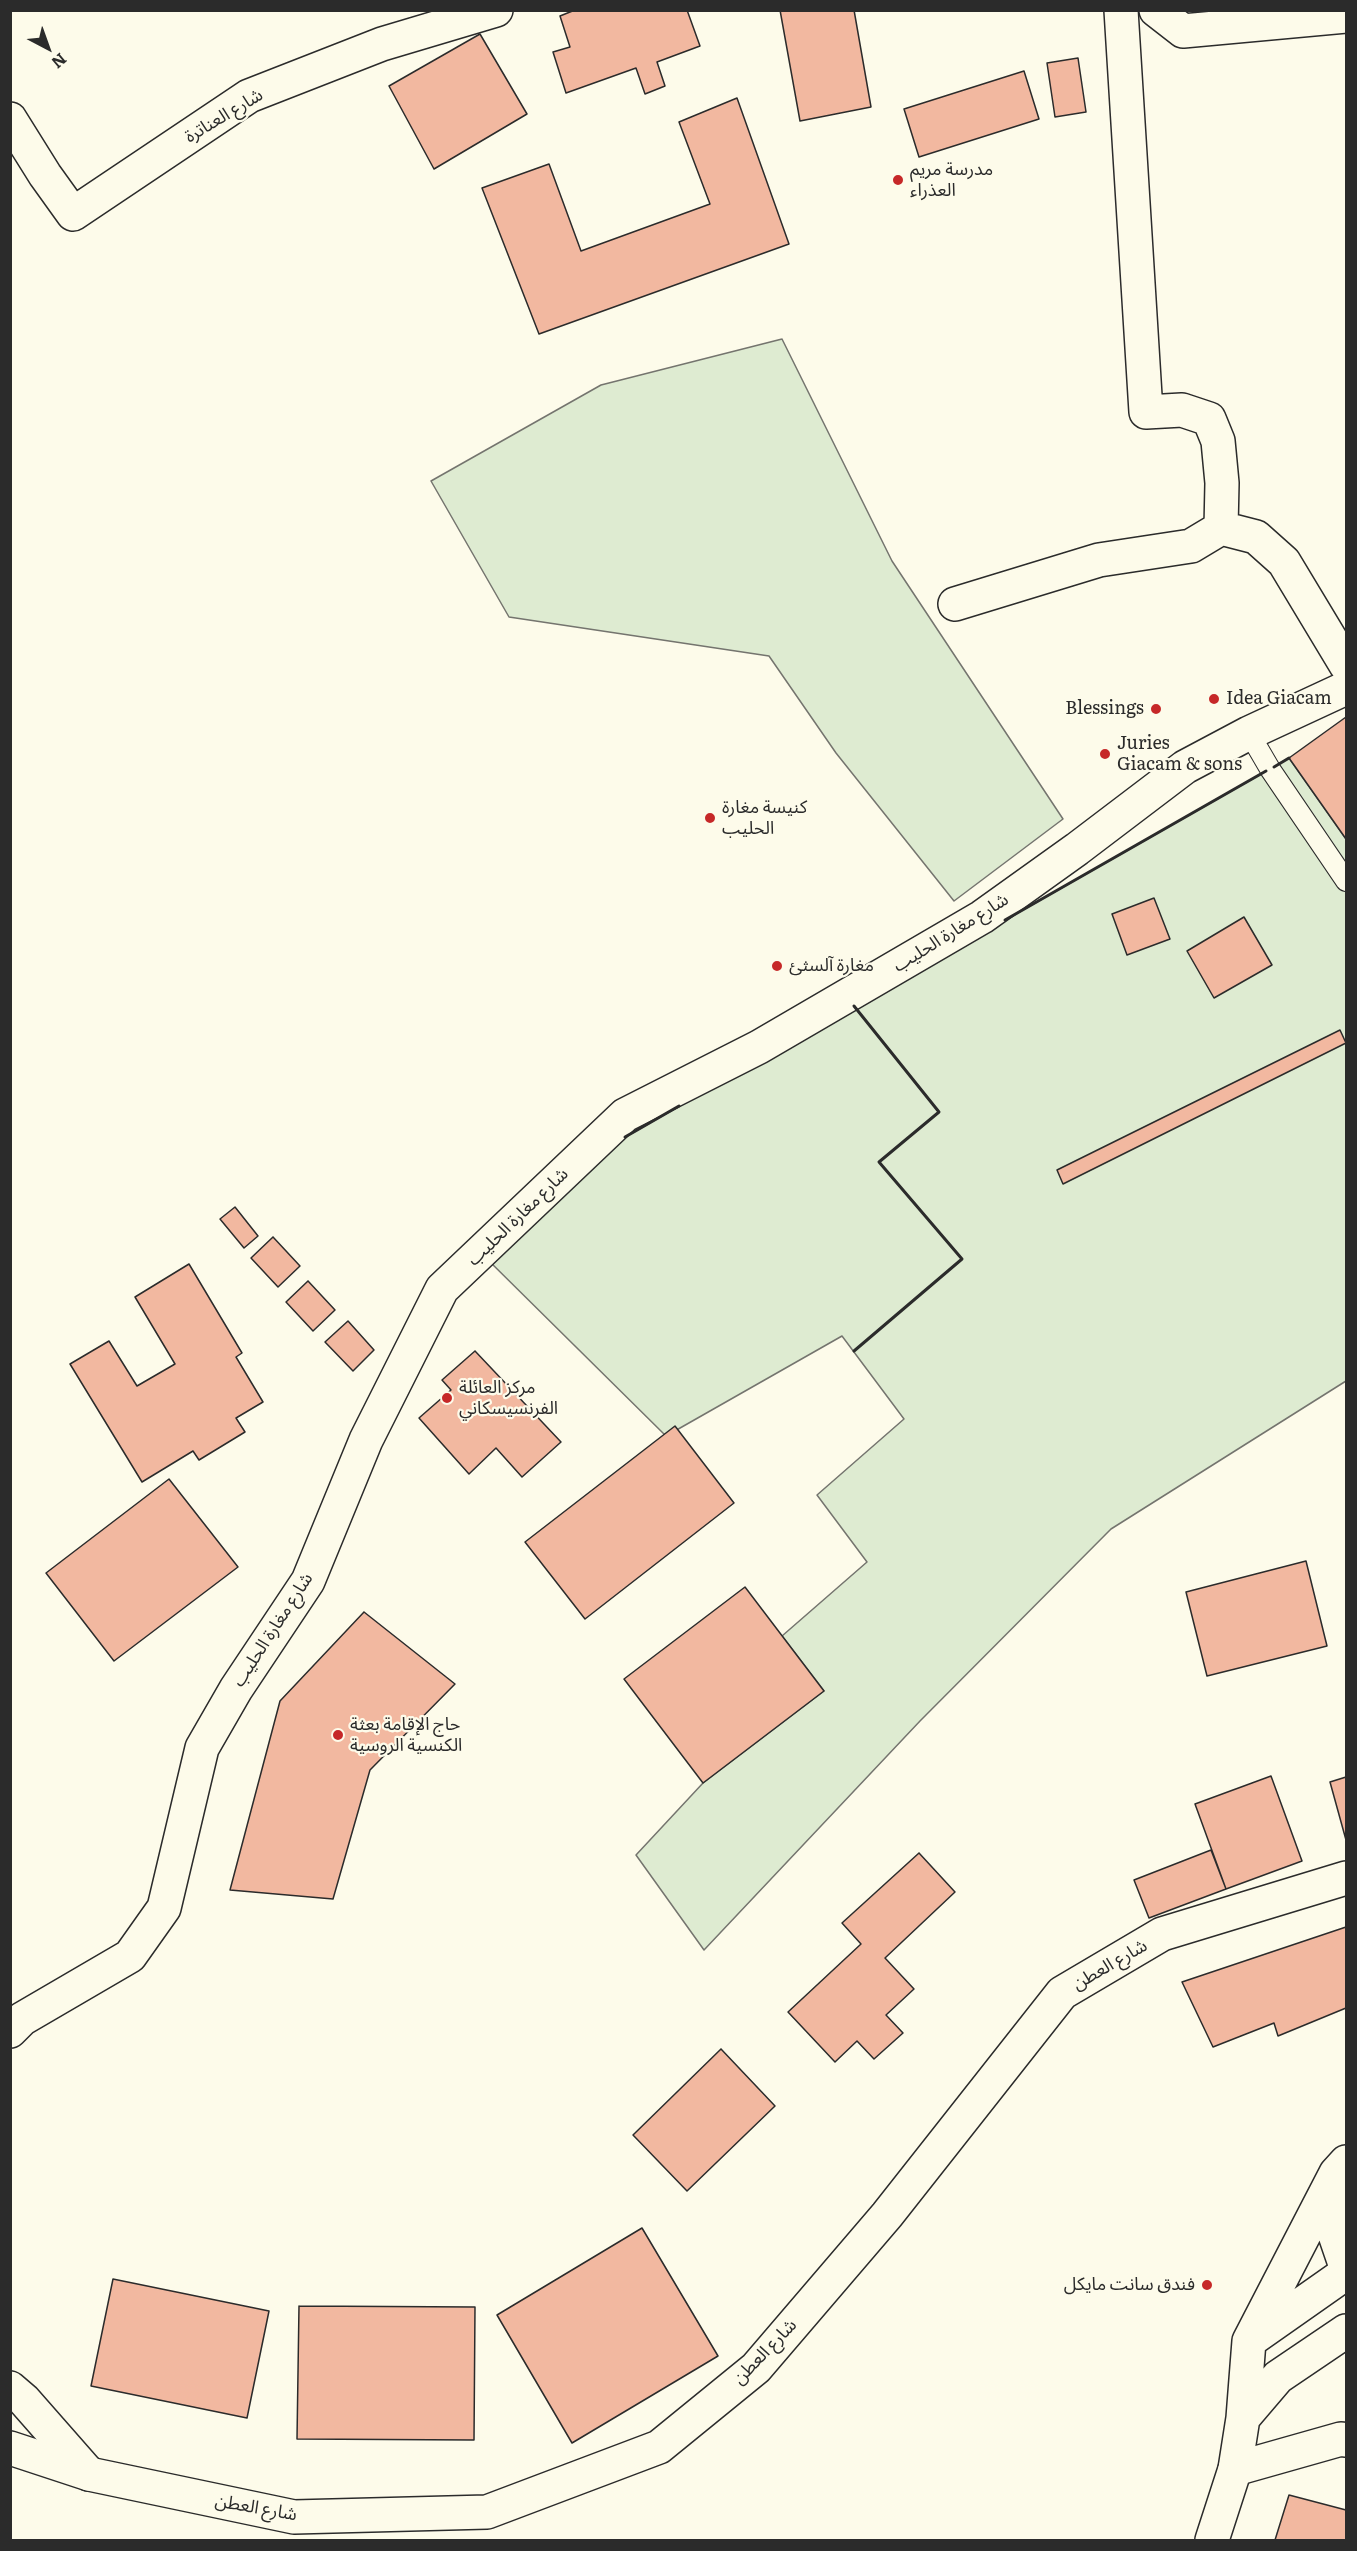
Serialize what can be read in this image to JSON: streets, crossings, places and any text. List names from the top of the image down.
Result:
{
  "streets": {
    "street": ["شارع العناترة", "شارع مغارة الحليب", "شارع العطن"]
  },
  "places": [
    "مدرسة مريم العذراء",
    "Idea Giacam",
    "Blessings",
    "Juries Giacam & sons",
    "كنيسة مغارة الحليب",
    "مغارة آلسثئ",
    "مركز العائلة الفرنسيسكاني",
    "حاج الإقامة بعثة الكنسية الروسية",
    "فندق سانت مايكل"
  ],
  "north": "bottom right"
}
